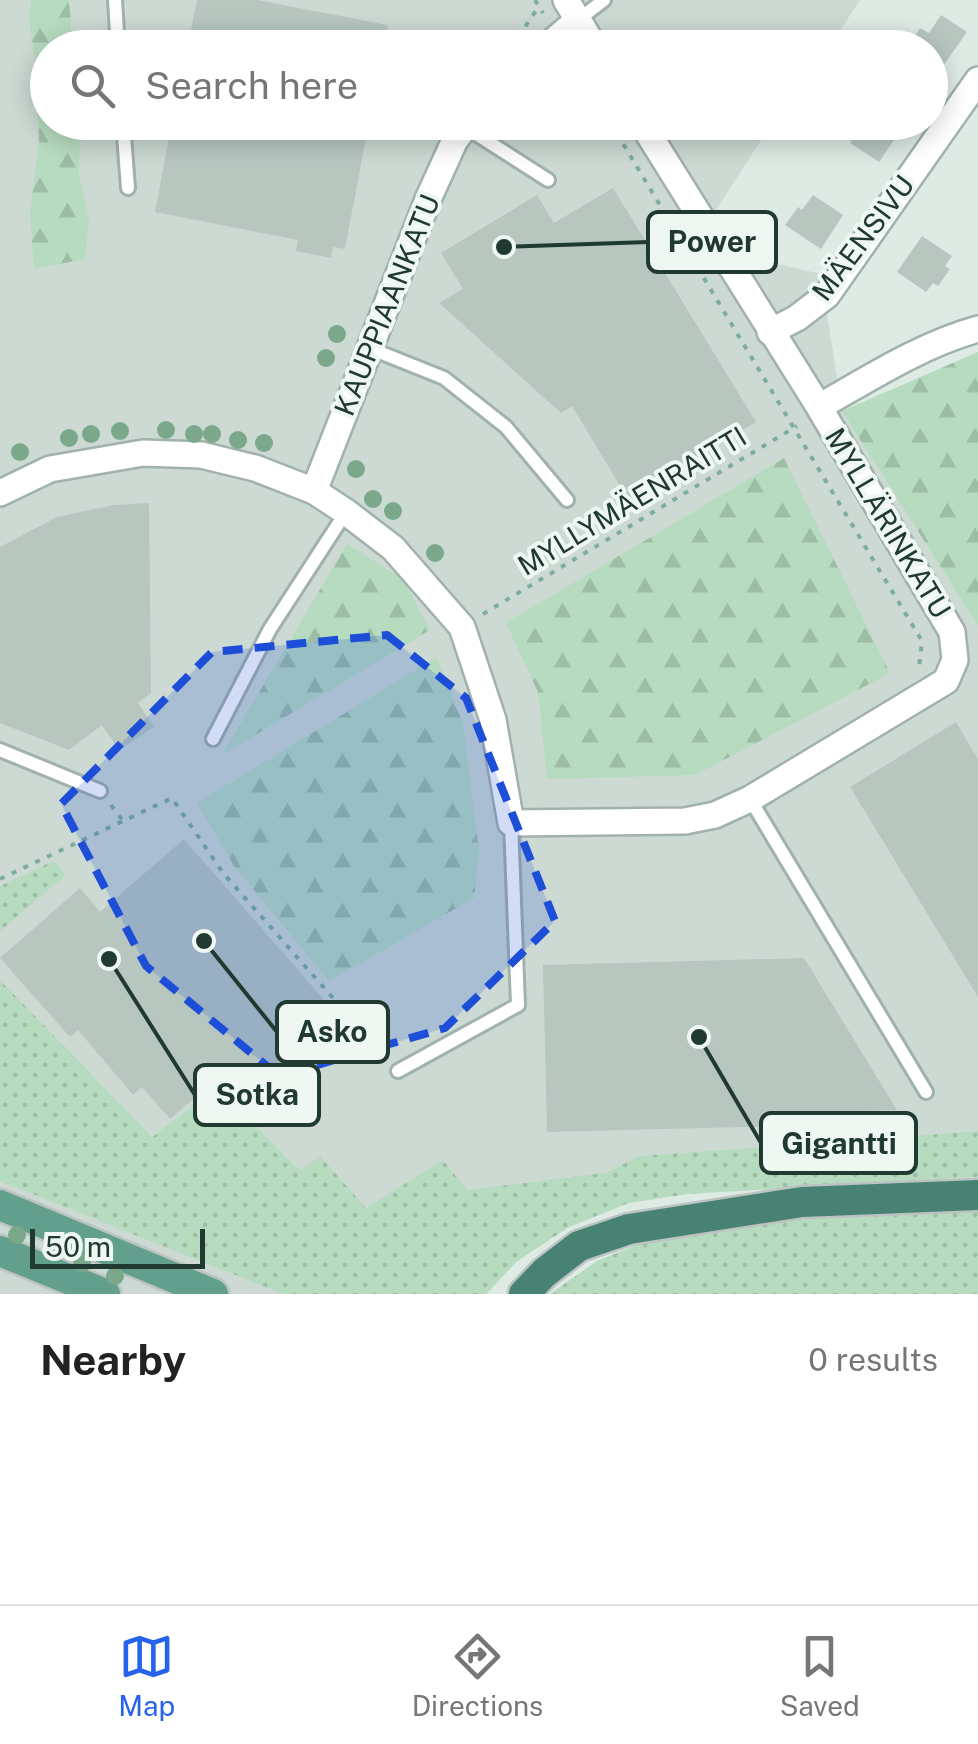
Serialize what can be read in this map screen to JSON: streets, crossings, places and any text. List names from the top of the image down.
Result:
{
  "streets": {
    "street": ["MÄENSIVU", "KAUPPIAANKATU", "MYLLÄRINKATU"],
    "path": ["MYLLYMÄENRAITTI"]
  },
  "crossings": [
    ["MÄENSIVU", "MYLLÄRINKATU"],
    ["MYLLYMÄENRAITTI", "MYLLÄRINKATU"]
  ],
  "places": [
    "Power",
    "Asko",
    "Sotka",
    "Gigantti"
  ],
  "scale_bar": "50 m",
  "page": {
    "search": "Search here",
    "scale": "50 m",
    "heading": ["Nearby", "0 results"],
    "nav": ["Map", "Directions", "Saved"]
  }
}
